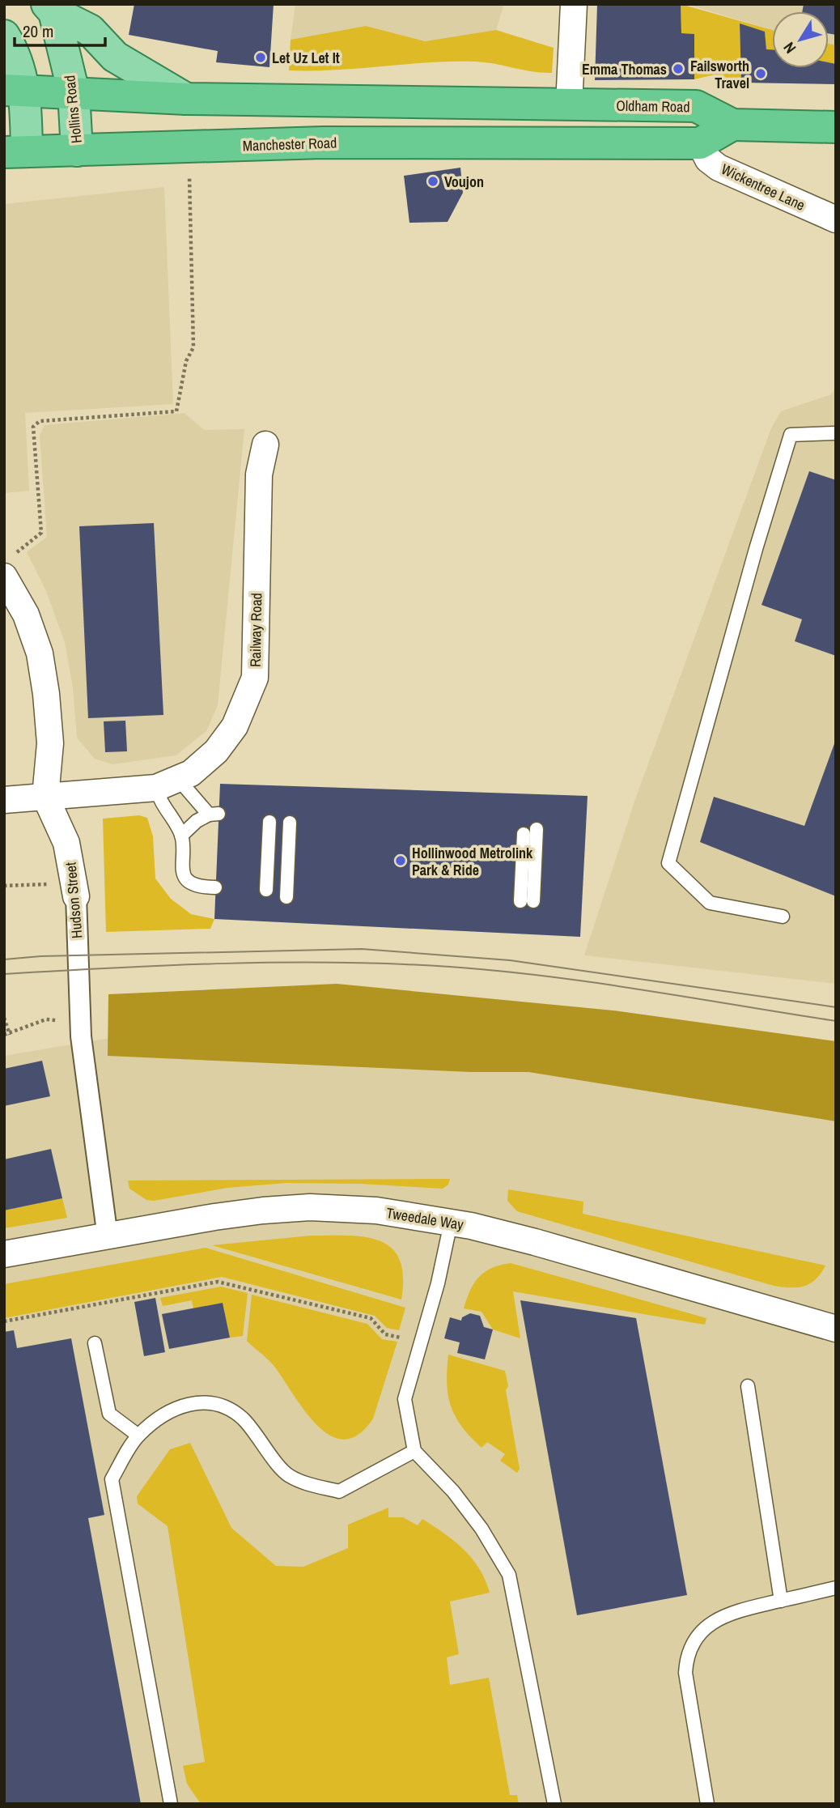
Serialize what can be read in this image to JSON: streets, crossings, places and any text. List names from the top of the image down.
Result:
{
  "streets": {
    "highway": ["Oldham Road", "Manchester Road"],
    "main road": ["Hollins Road"],
    "street": [
      "Wickentree Lane",
      "Railway Road",
      "Hudson Street",
      "Tweedale Way"
    ]
  },
  "crossings": [
    ["Hollins Road", "Manchester Road"],
    ["Manchester Road", "Wickentree Lane"],
    ["Railway Road", "Hudson Street"],
    ["Hudson Street", "Tweedale Way"]
  ],
  "places": [
    "Let Uz Let It",
    "Emma Thomas",
    "Failsworth Travel",
    "Voujon",
    "Hollinwood Metrolink Park & Ride"
  ],
  "scale_bar": "20 m",
  "north": "bottom left"
}
